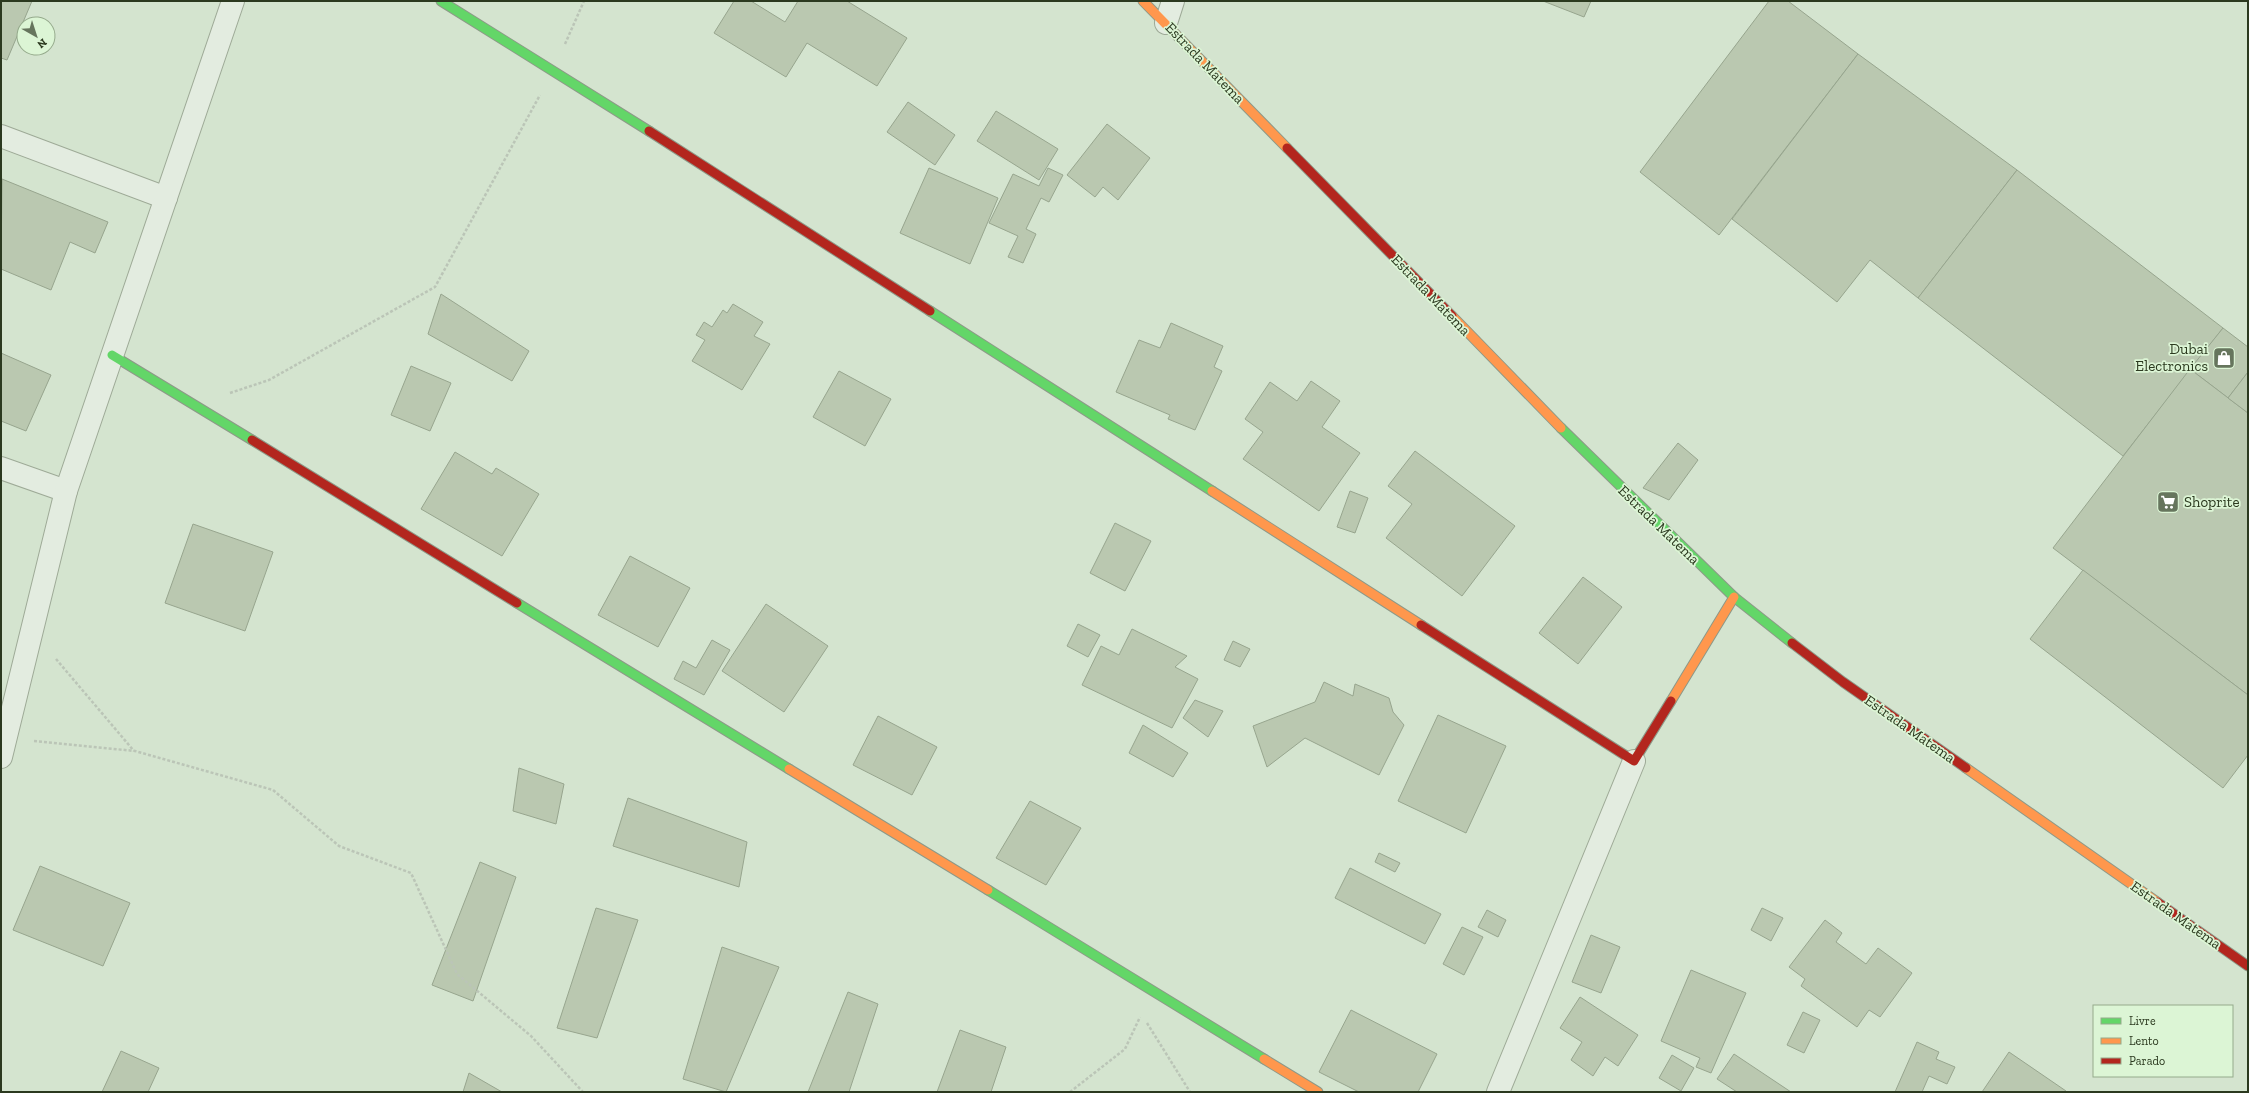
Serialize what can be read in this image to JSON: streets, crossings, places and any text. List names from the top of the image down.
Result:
{
  "streets": {
    "street": ["Estrada Matema"]
  },
  "places": {
    "shop": ["Dubai Electronics"],
    "supermarket": ["Shoprite"]
  },
  "legend": ["Livre", "Lento", "Parado"],
  "north": "bottom right"
}
